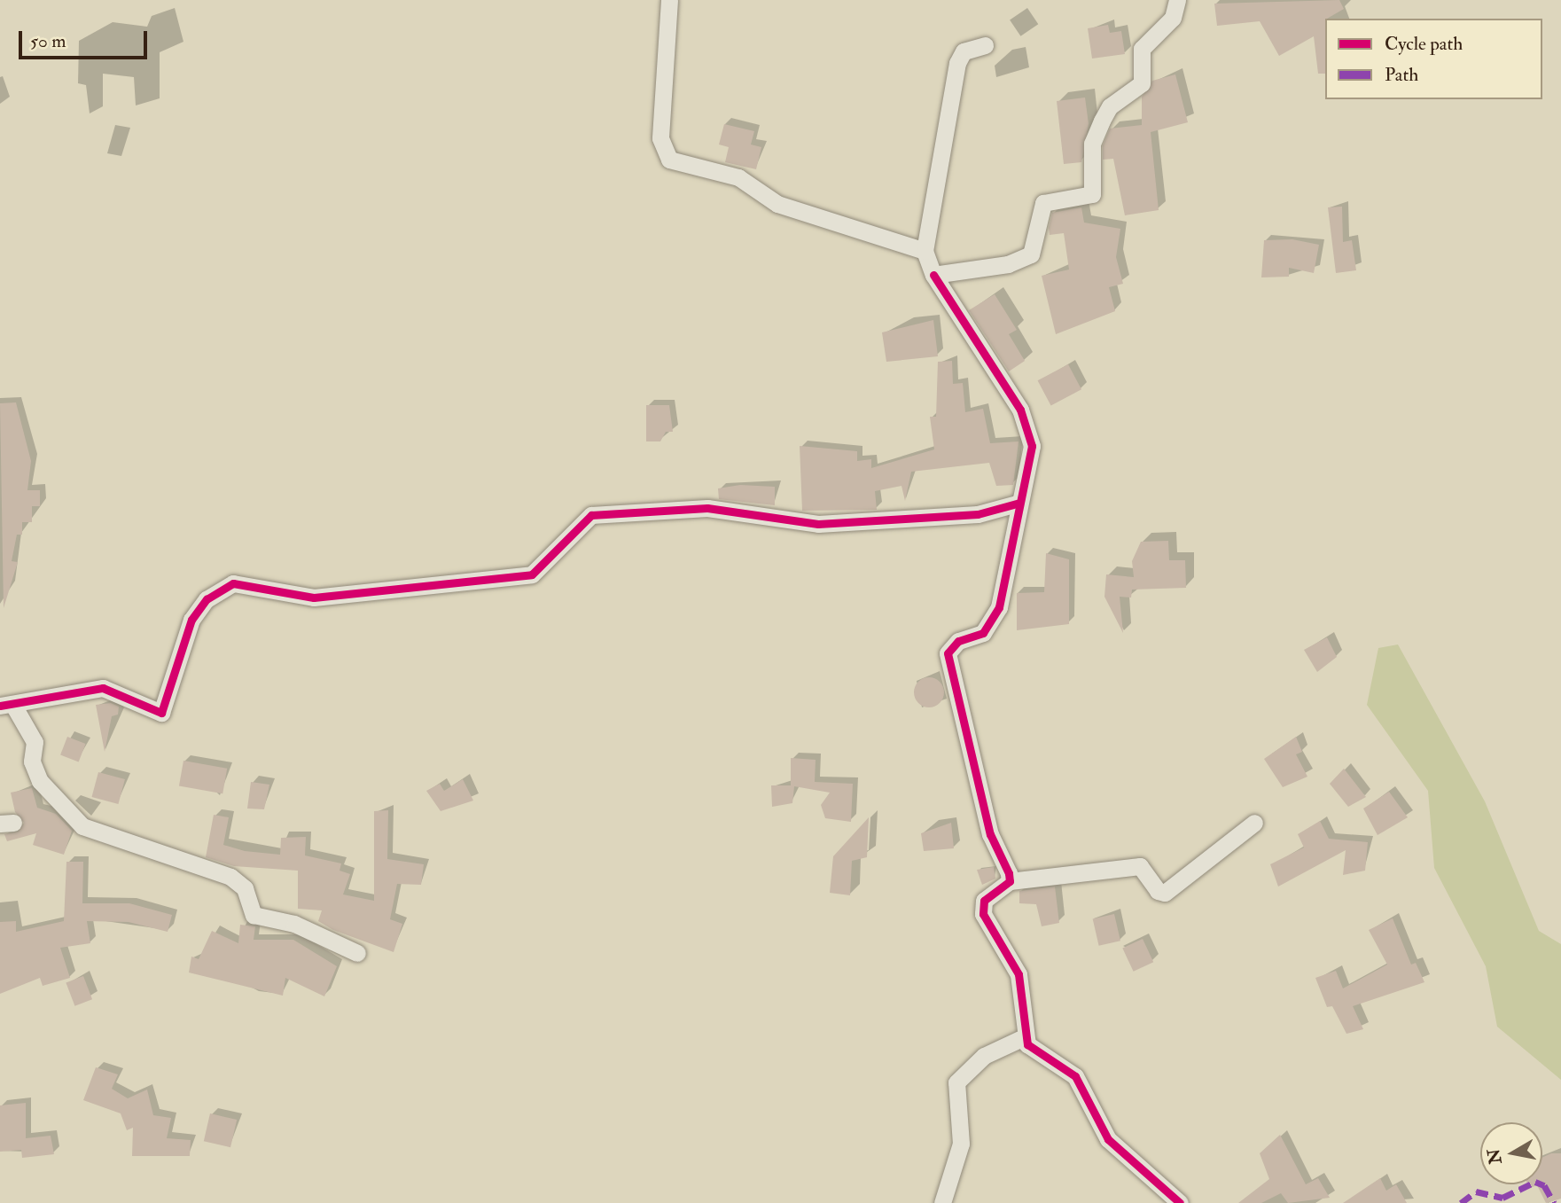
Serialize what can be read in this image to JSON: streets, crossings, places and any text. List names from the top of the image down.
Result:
{
  "legend": ["Cycle path", "Path"],
  "scale_bar": "50 m",
  "north": "left"
}
